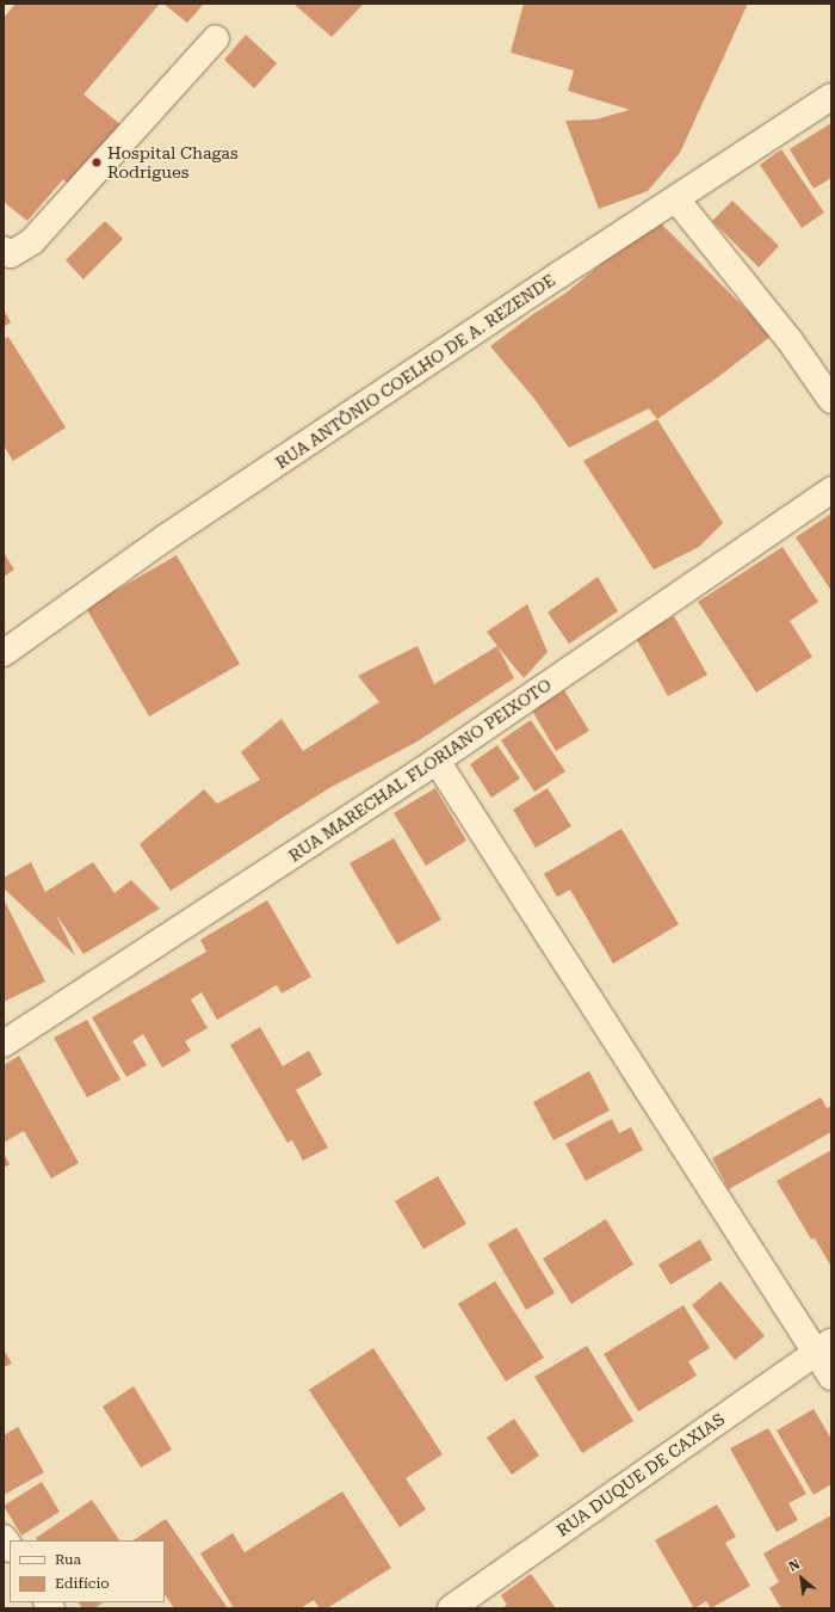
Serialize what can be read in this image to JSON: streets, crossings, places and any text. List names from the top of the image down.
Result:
{
  "streets": {
    "street": ["RUA ANTÔNIO COELHO DE A. REZENDE", "RUA MARECHAL FLORIANO PEIXOTO", "RUA DUQUE DE CAXIAS"]
  },
  "places": ["Hospital Chagas Rodrigues"],
  "legend": ["Rua", "Edifício"],
  "north": "top left"
}
